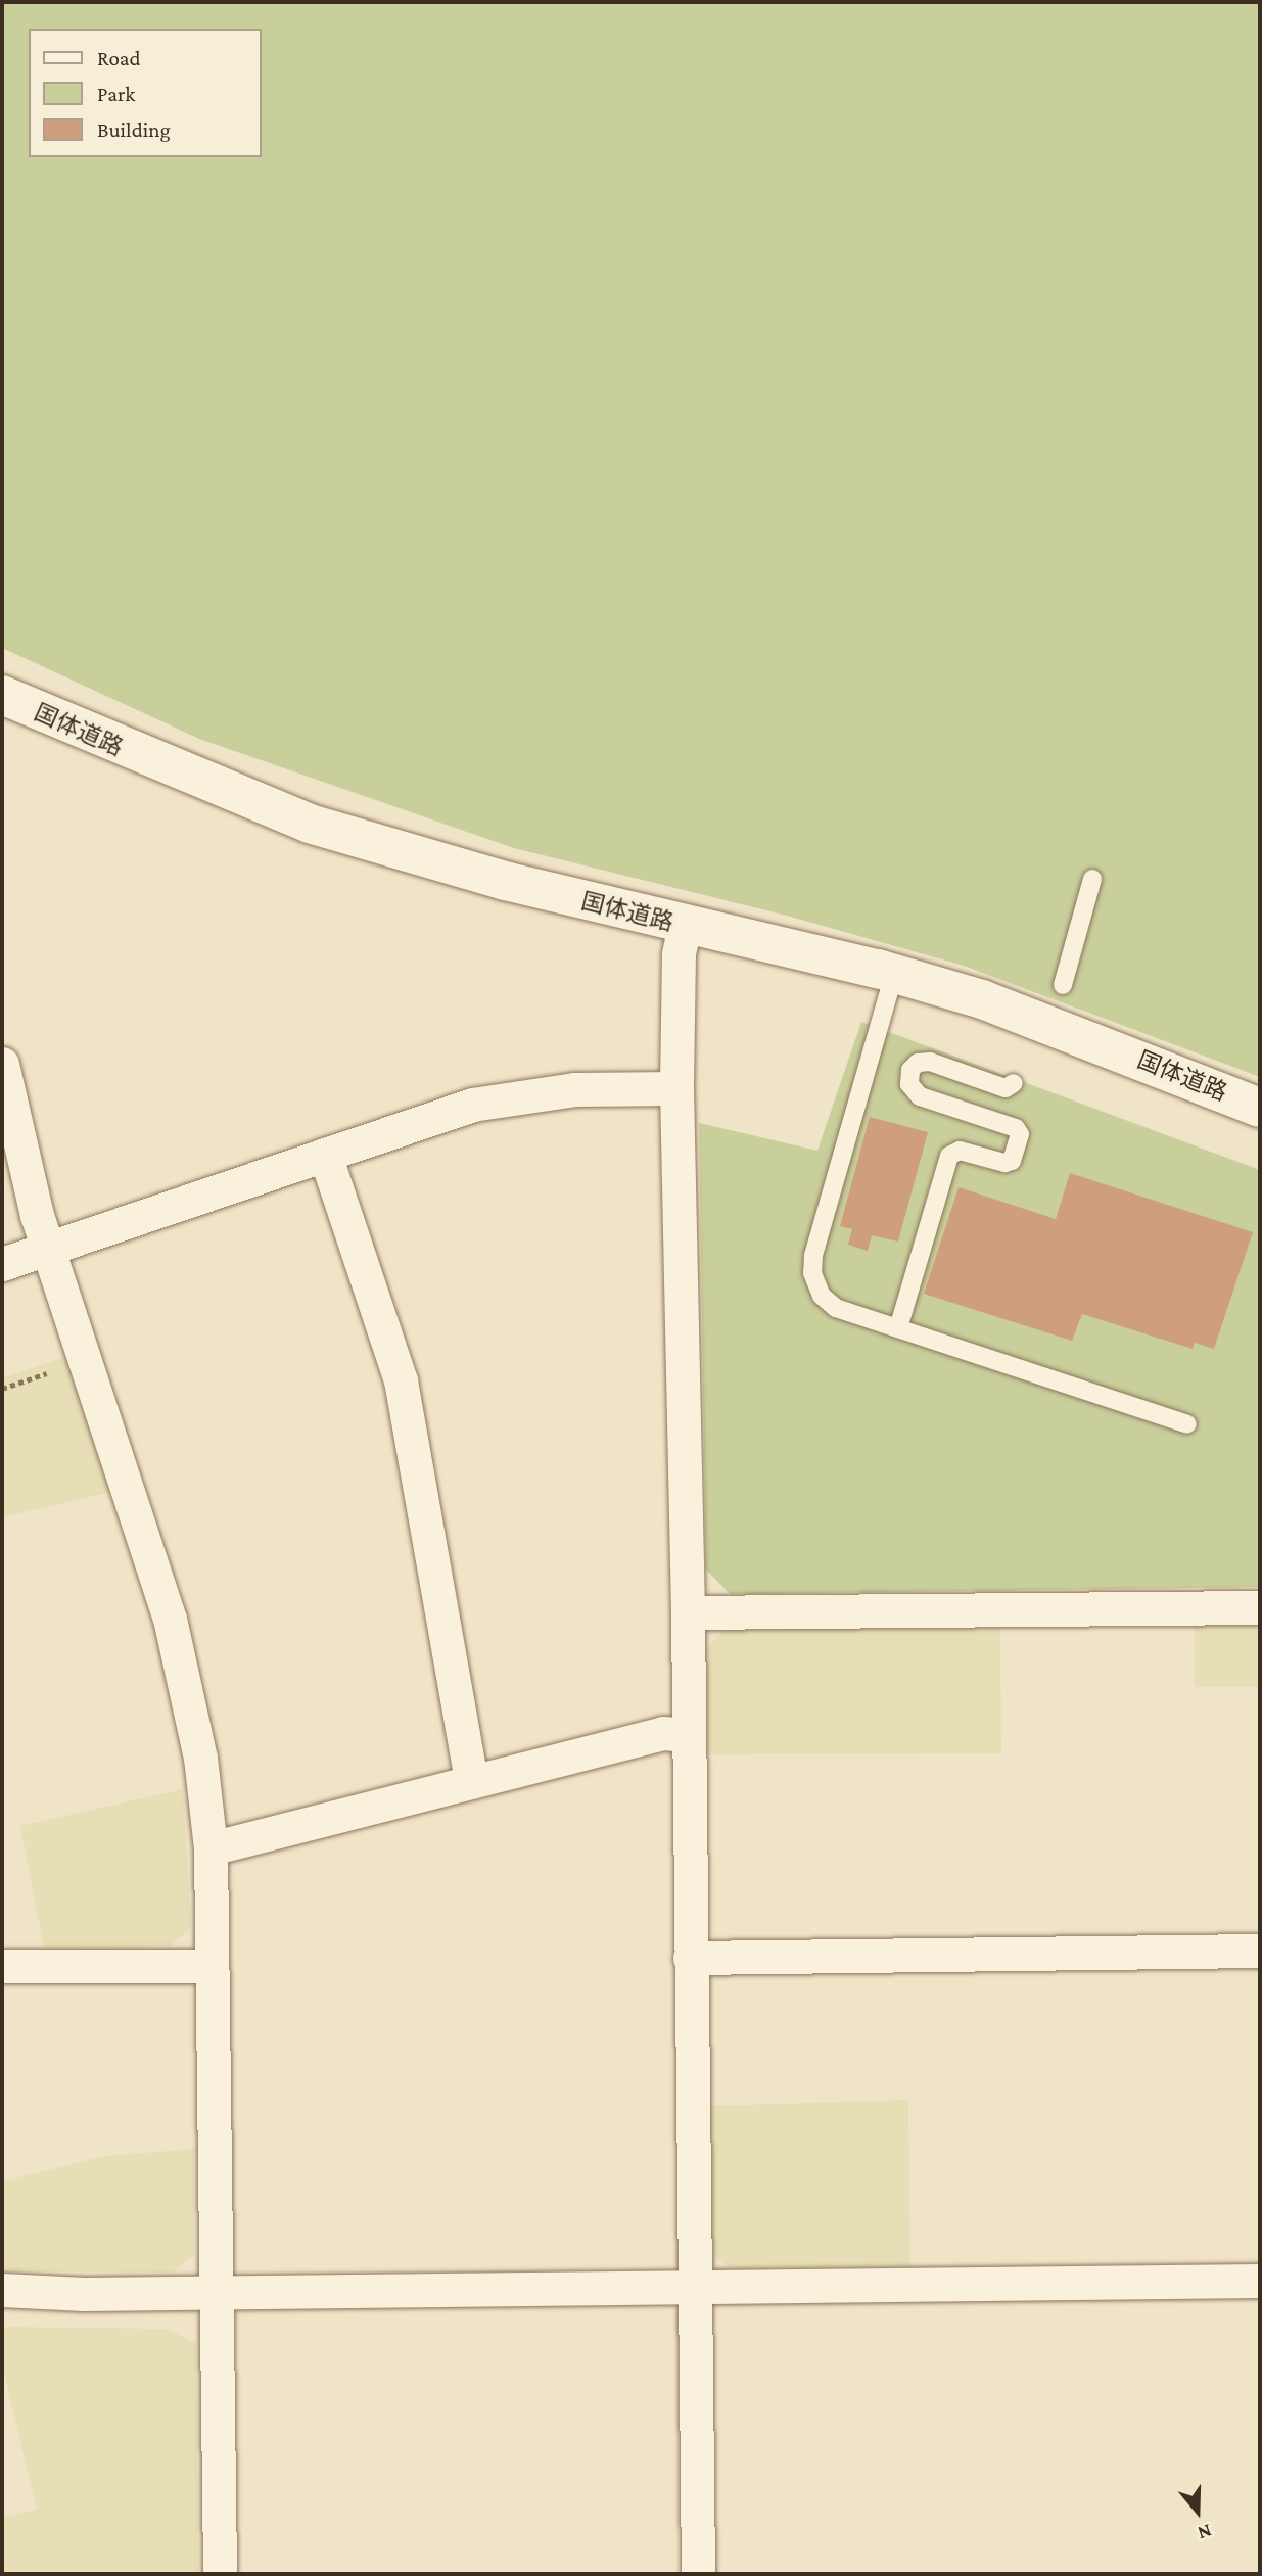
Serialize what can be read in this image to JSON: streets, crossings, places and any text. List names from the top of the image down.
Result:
{
  "streets": {
    "street": ["国体道路"]
  },
  "legend": ["Road", "Park", "Building"],
  "north": "bottom"
}
